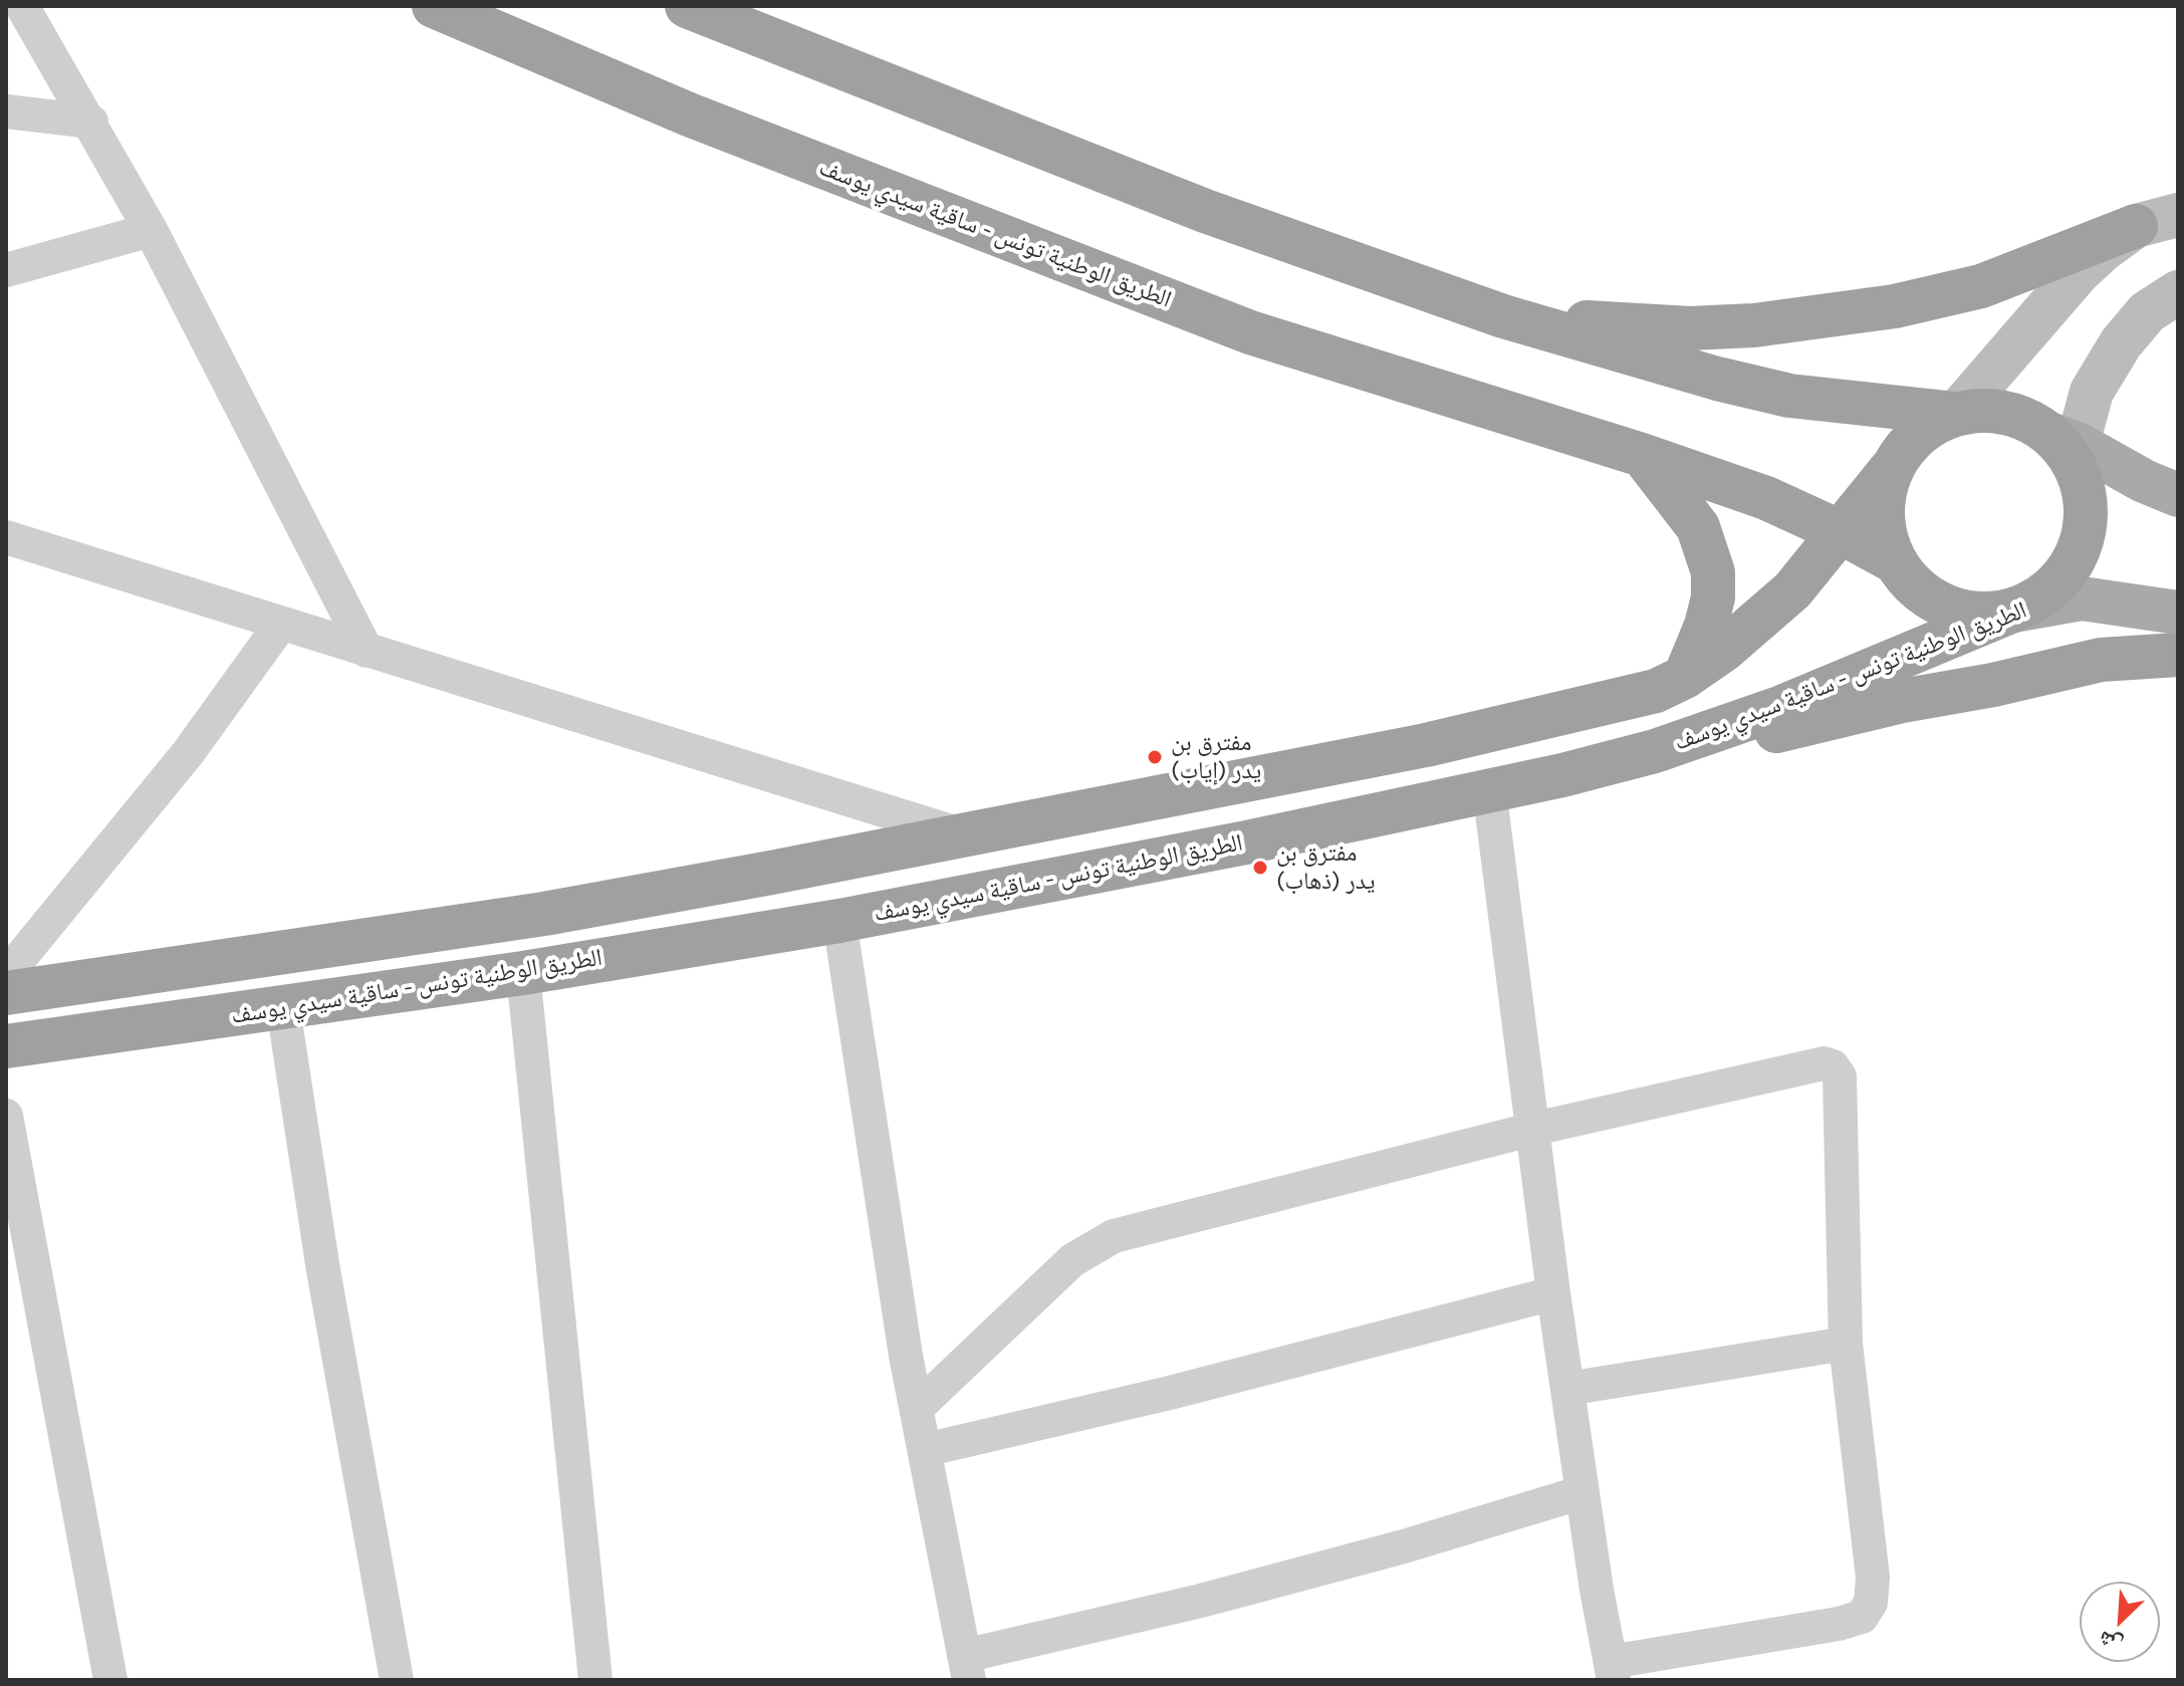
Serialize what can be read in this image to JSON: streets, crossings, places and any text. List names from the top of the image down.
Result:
{
  "streets": {
    "highway": ["الطريق الوطنية تونس - ساقية سيدي يوسف"]
  },
  "places": ["مفترق بن يدر (إياب)", "مفترق بن يدر (ذهاب)"],
  "north": "bottom left"
}
